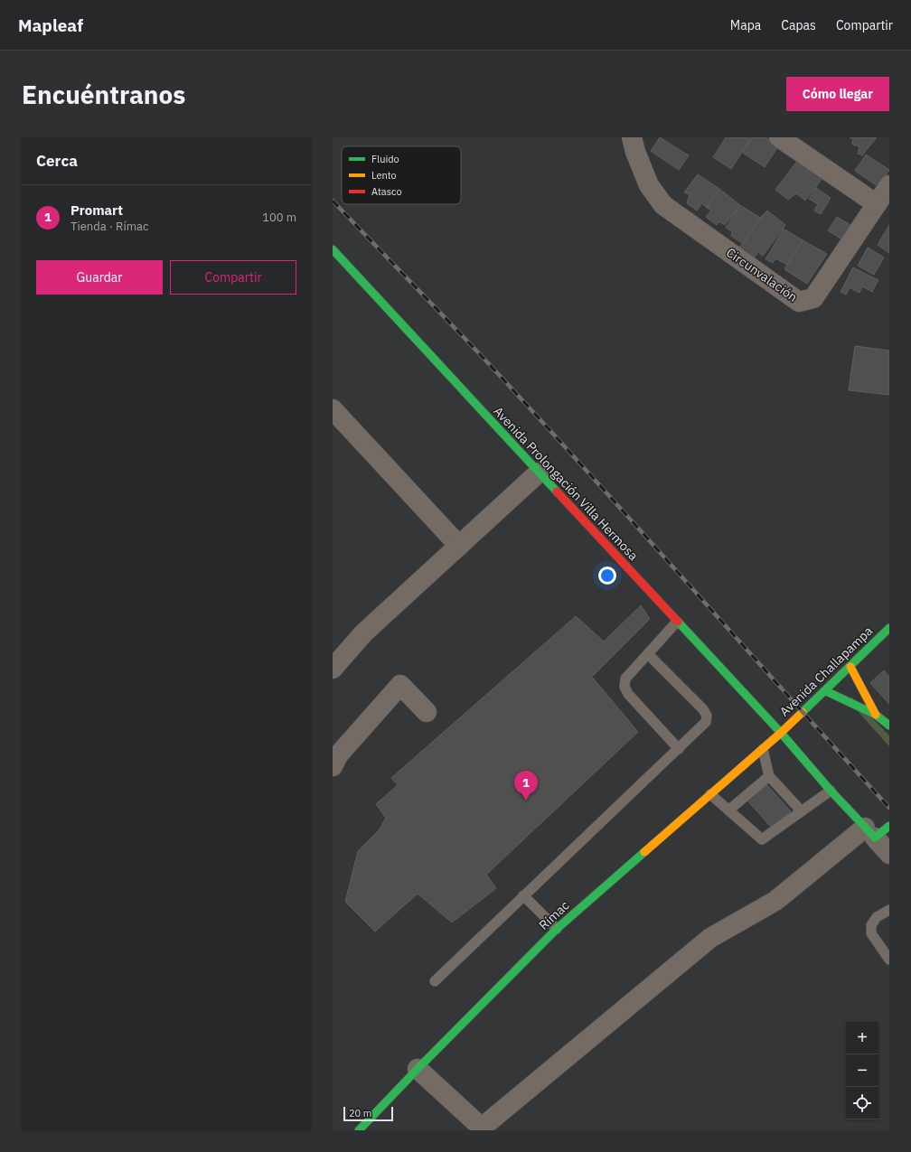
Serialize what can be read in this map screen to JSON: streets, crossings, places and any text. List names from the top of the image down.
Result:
{
  "streets": {
    "main road": ["Avenida Prolongación Villa Hermosa", "Avenida Challapampa", "Rímac"],
    "street": ["Circunvalación"]
  },
  "crossings": [
    ["Avenida Prolongación Villa Hermosa", "Avenida Challapampa"],
    ["Avenida Prolongación Villa Hermosa", "Rímac"],
    ["Avenida Challapampa", "Rímac"]
  ],
  "legend": ["Fluido", "Lento", "Atasco"],
  "scale_bar": "20 m",
  "page": {
    "header": "Mapleaf",
    "nav": ["Mapa", "Capas", "Compartir"],
    "buttons": [
      "Cómo llegar",
      ["Guardar", "Compartir"]
    ],
    "title": "Encuéntranos",
    "heading": "Cerca",
    "list": [
      {
        "mark": "1",
        "name": "Promart",
        "note": "Tienda · Rímac",
        "value": "100 m"
      }
    ],
    "pins": "1",
    "map_buttons": ["+", "−"],
    "scale": "20 m"
  }
}
